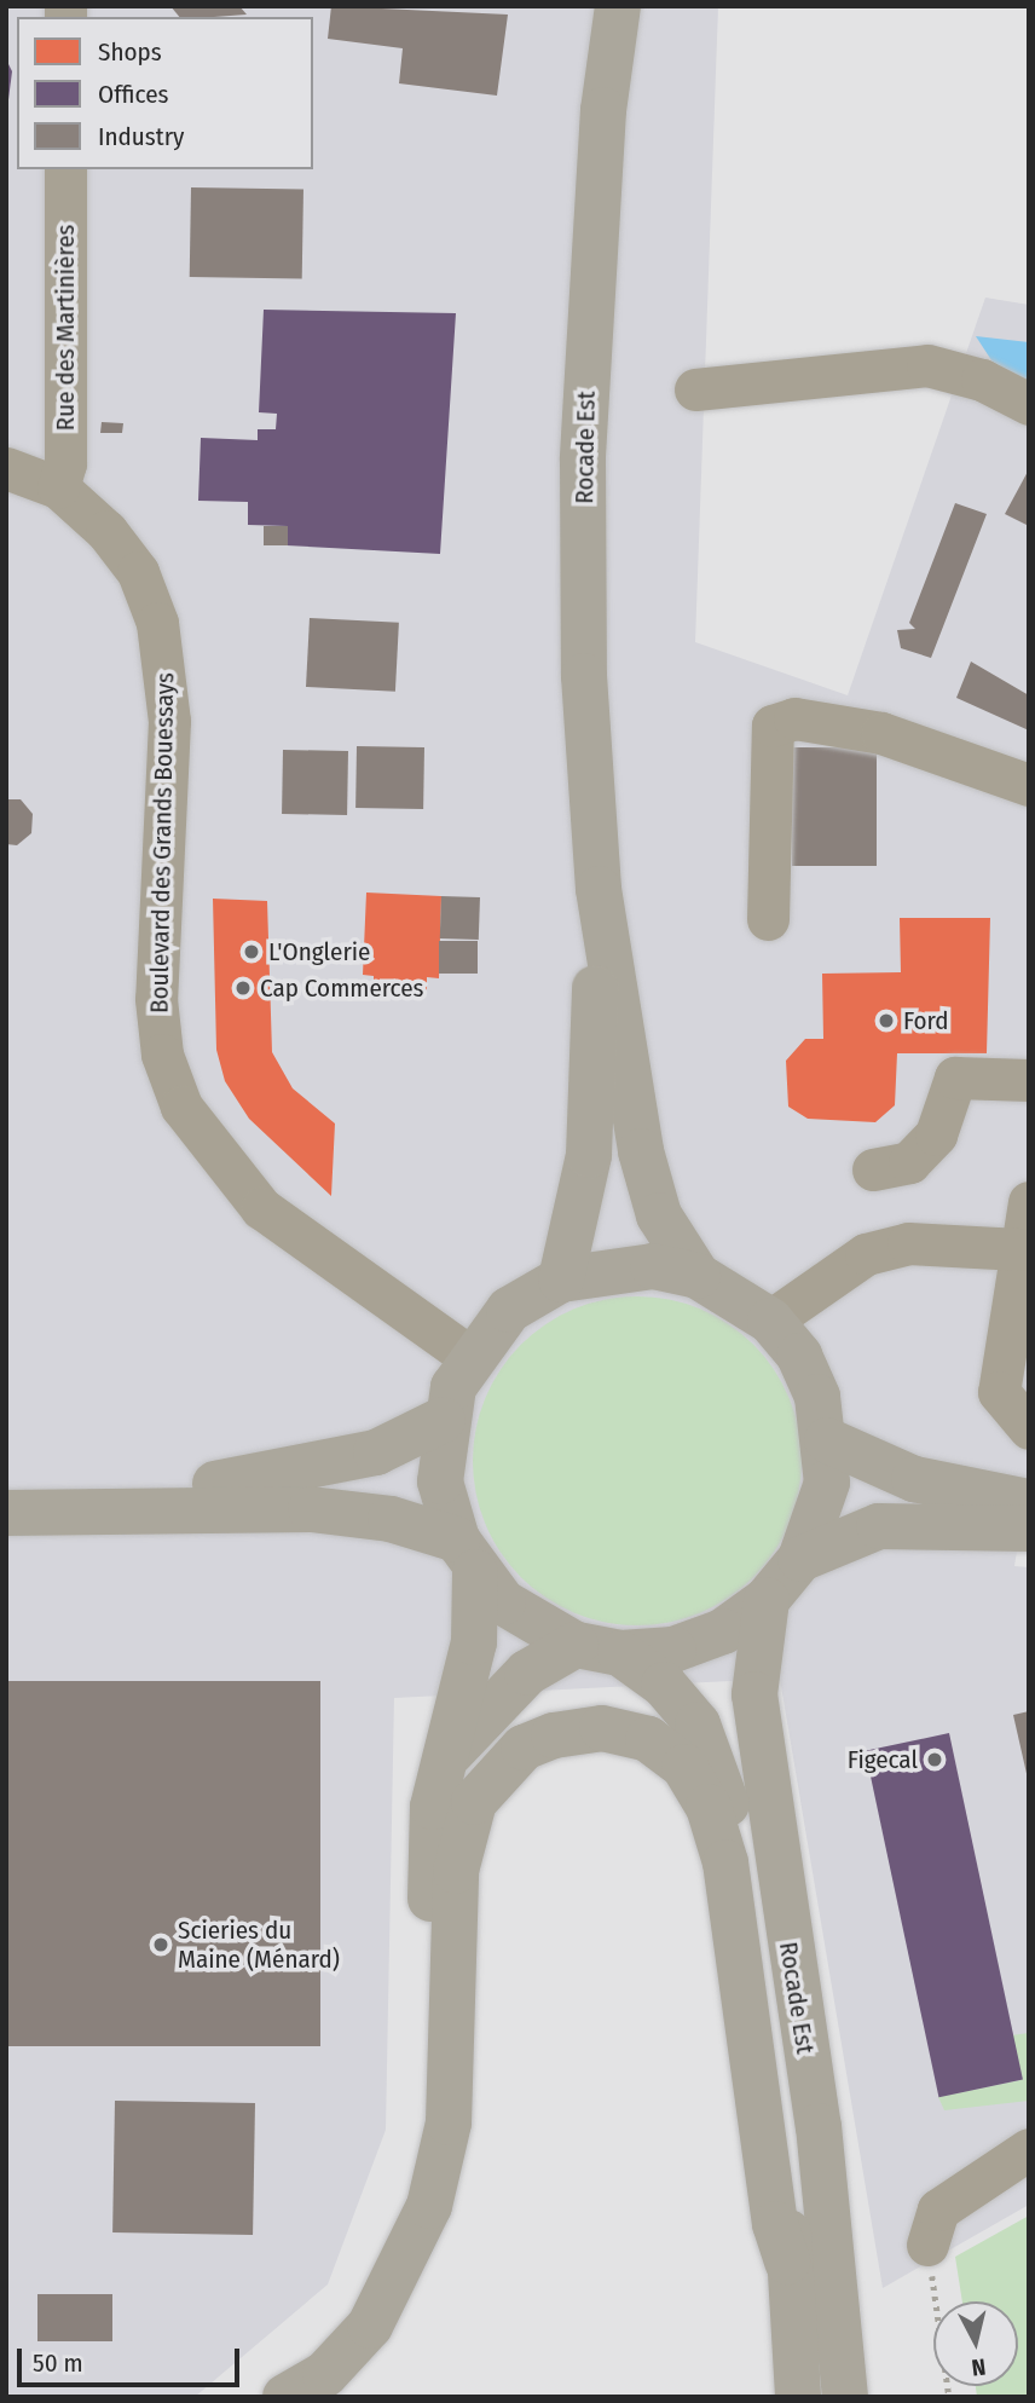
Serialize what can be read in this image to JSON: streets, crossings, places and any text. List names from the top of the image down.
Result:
{
  "streets": {
    "main road": ["Rocade Est"],
    "street": ["Rue des Martinières", "Boulevard des Grands Bouessays"]
  },
  "crossings": [
    ["Rue des Martinières", "Boulevard des Grands Bouessays"]
  ],
  "places": [
    "L'Onglerie",
    "Cap Commerces",
    "Ford",
    "Figecal",
    "Scieries du Maine (Ménard)"
  ],
  "legend": ["Shops", "Offices", "Industry"],
  "scale_bar": "50 m",
  "north": "bottom"
}
